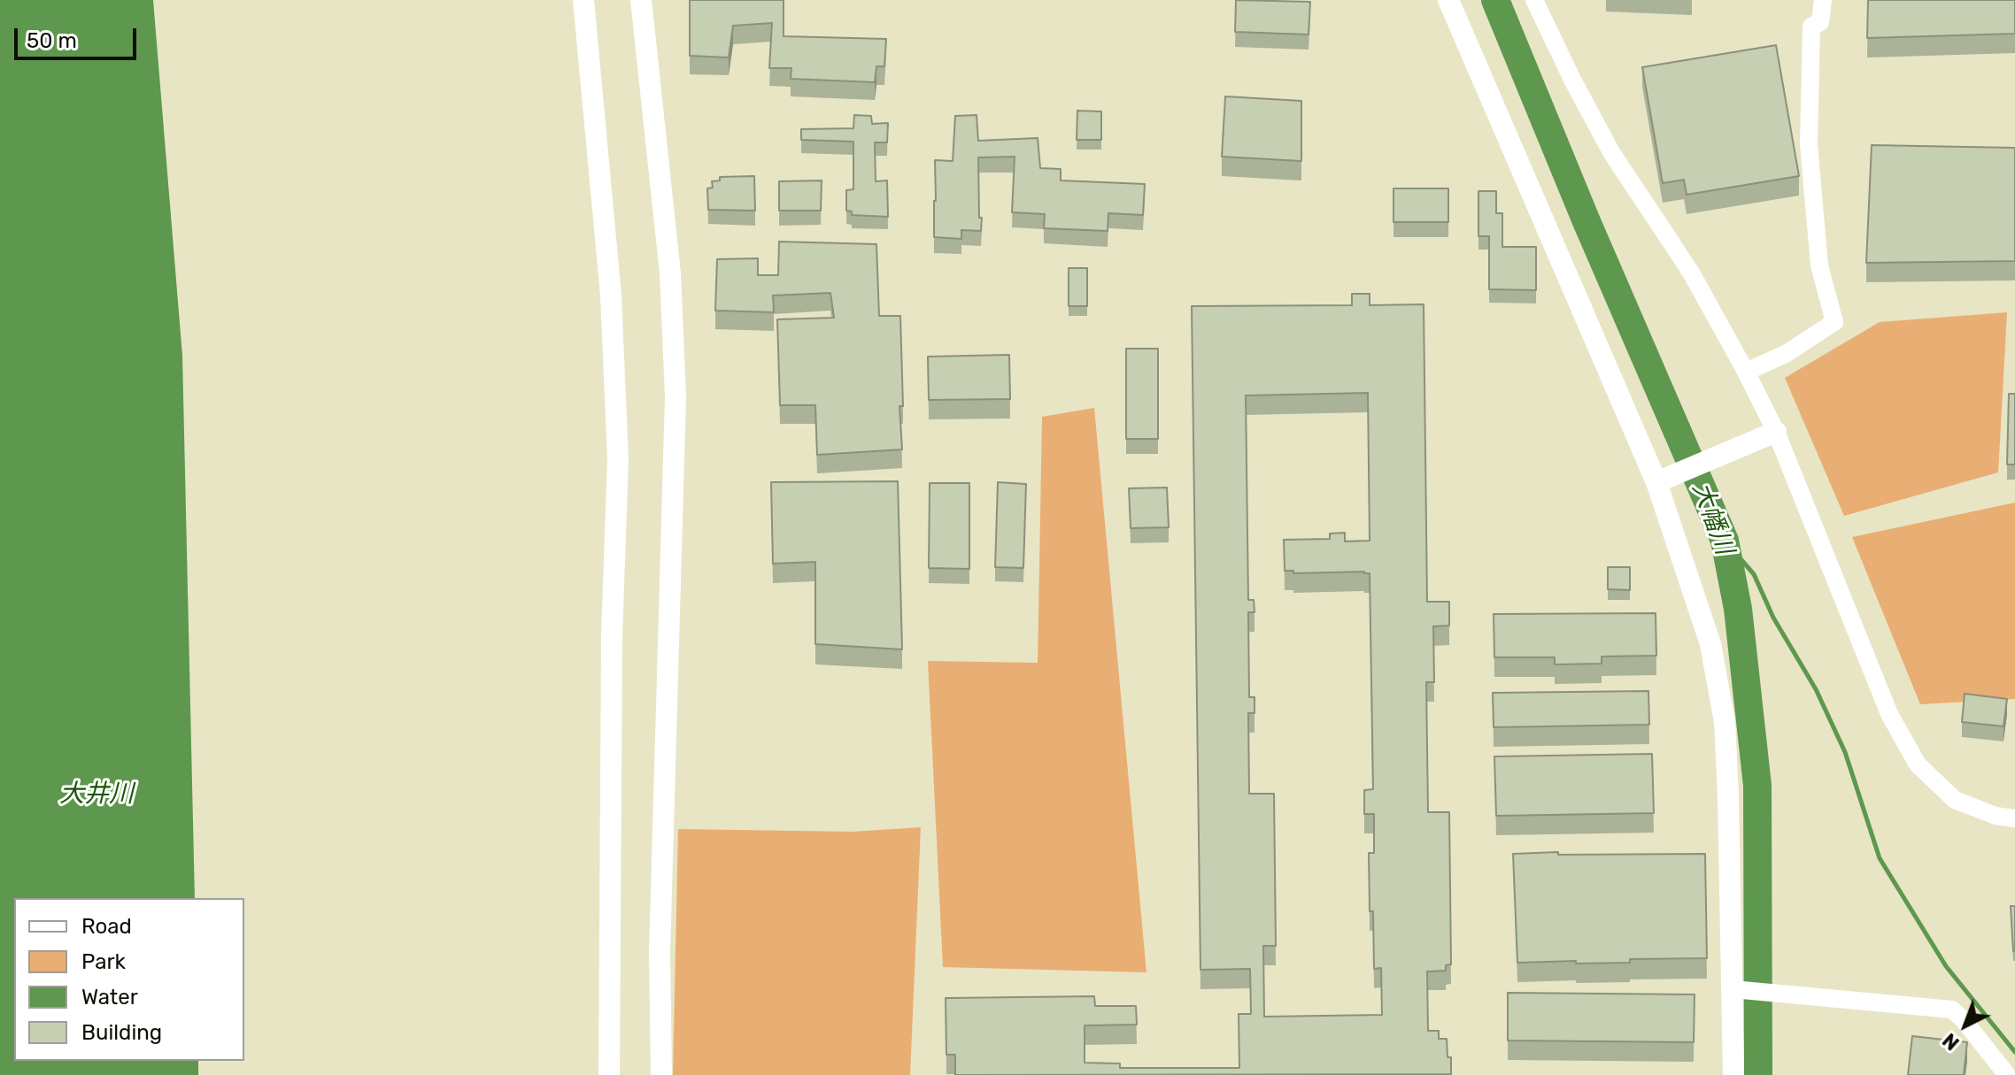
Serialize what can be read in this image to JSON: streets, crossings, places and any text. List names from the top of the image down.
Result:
{
  "water": ["大幡川", "大井川"],
  "legend": [
    "Road",
    "Park",
    "Water",
    "Building"
  ],
  "scale_bar": "50 m",
  "north": "bottom left"
}
